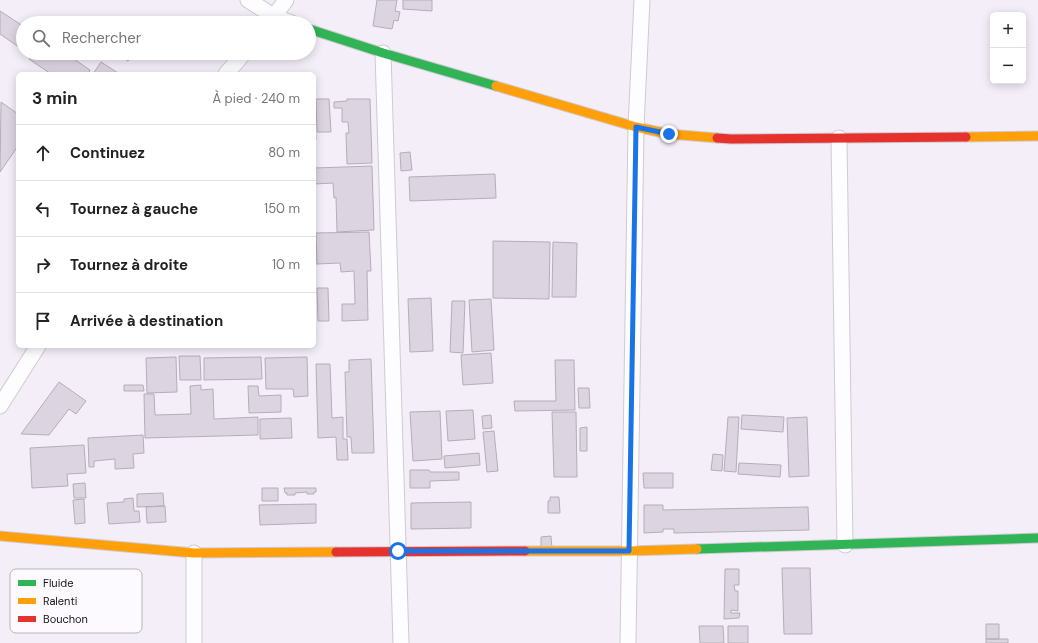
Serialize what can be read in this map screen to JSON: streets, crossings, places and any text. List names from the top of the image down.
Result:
{
  "legend": ["Fluide", "Ralenti", "Bouchon"],
  "page": {
    "map_buttons": ["+", "−"],
    "search": "Rechercher",
    "heading": ["3 min", "À pied · 240 m"],
    "list": [
      ["Continuez", "80 m"],
      ["Tournez à gauche", "150 m"],
      ["Tournez à droite", "10 m"],
      "Arrivée à destination"
    ]
  }
}
